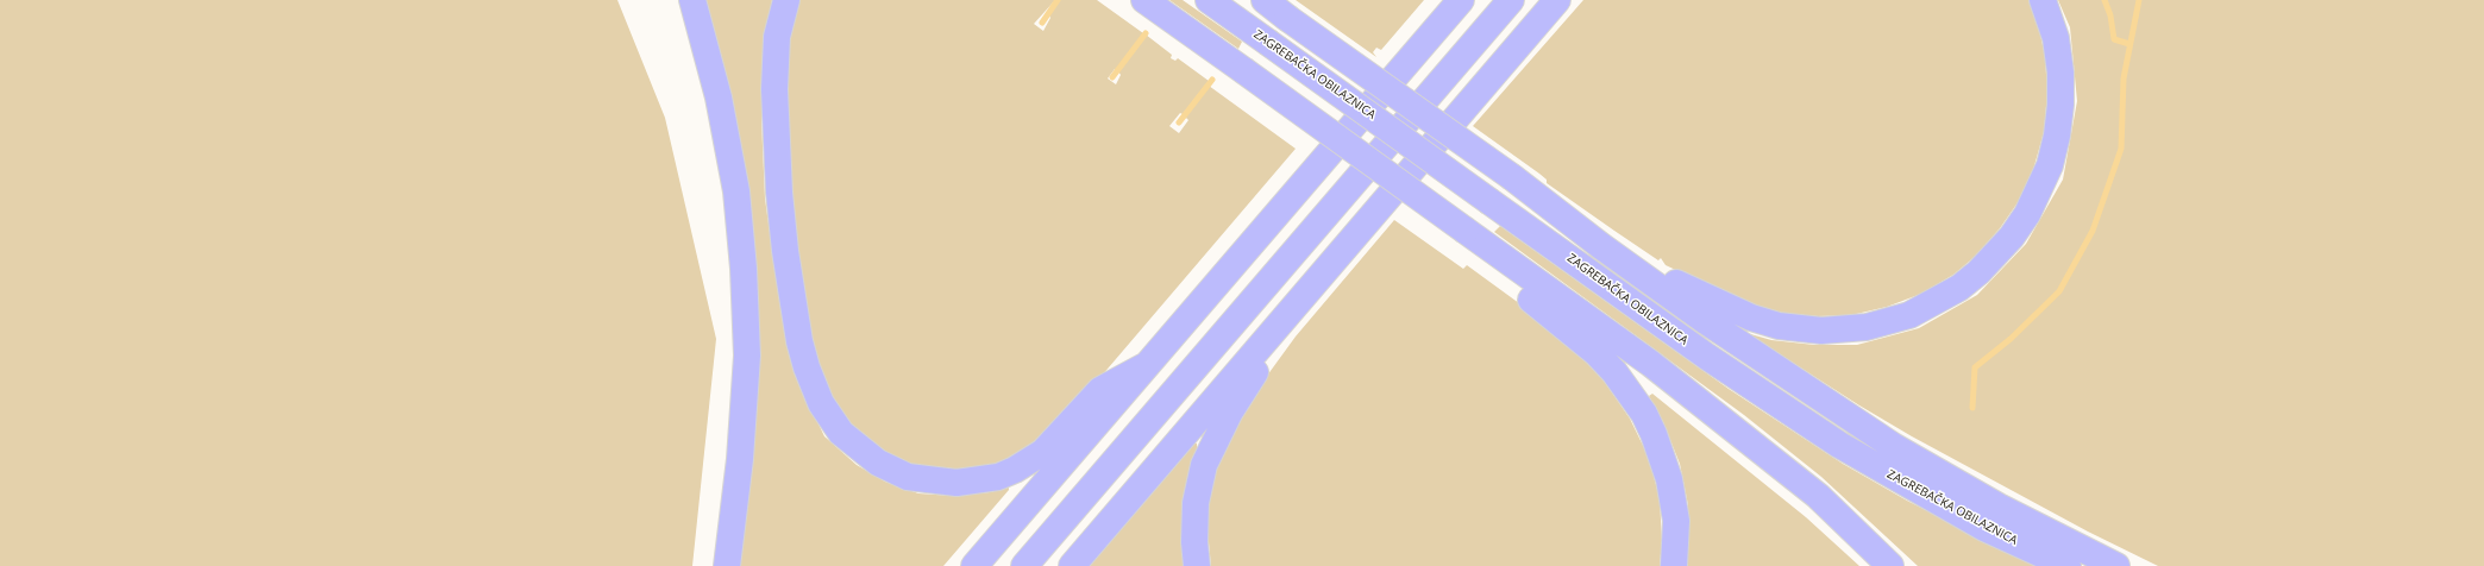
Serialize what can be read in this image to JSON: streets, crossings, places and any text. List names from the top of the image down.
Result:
{
  "streets": {
    "highway": ["ZAGREBAČKA OBILAZNICA"]
  }
}
